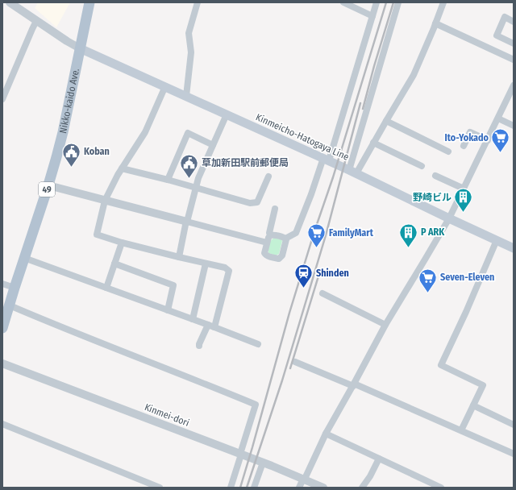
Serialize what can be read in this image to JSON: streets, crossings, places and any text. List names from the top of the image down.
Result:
{
  "streets": {
    "main road": ["Nikko-kaido Ave.", "Kinmeicho-Hatogaya Line", "49"],
    "street": ["Kinmei-dori"]
  },
  "crossings": [
    ["Nikko-kaido Ave.", "Kinmeicho-Hatogaya Line"]
  ],
  "places": {
    "supermarket": ["Ito-Yokado", "FamilyMart", "Seven-Eleven"],
    "public building": ["Koban", "草加新田駅前郵便局"],
    "building": ["野崎ビル", "P ARK"],
    "station": ["Shinden"]
  }
}
